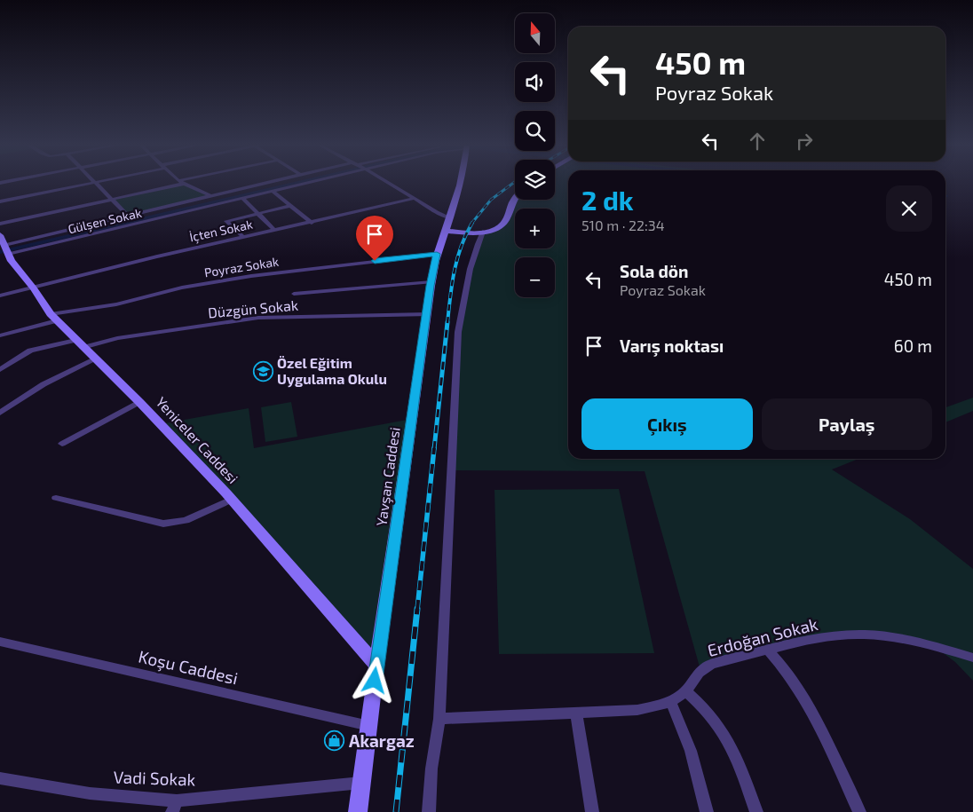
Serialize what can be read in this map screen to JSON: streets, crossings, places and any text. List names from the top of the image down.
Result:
{
  "streets": {
    "street": [
      "Gülşen Sokak",
      "İçten Sokak",
      "Poyraz Sokak",
      "Düzgün Sokak",
      "Yeniceler Caddesi",
      "Yavşan Caddesi",
      "Erdoğan Sokak",
      "Koşu Caddesi",
      "Vadi Sokak"
    ]
  },
  "crossings": [
    ["Gülşen Sokak", "Yeniceler Caddesi"],
    ["İçten Sokak", "Yeniceler Caddesi"],
    ["Poyraz Sokak", "Yeniceler Caddesi"],
    ["Poyraz Sokak", "Yavşan Caddesi"],
    ["Düzgün Sokak", "Yeniceler Caddesi"],
    ["Düzgün Sokak", "Yavşan Caddesi"],
    ["Yeniceler Caddesi", "Yavşan Caddesi"],
    ["Yavşan Caddesi", "Koşu Caddesi"],
    ["Yavşan Caddesi", "Vadi Sokak"]
  ],
  "places": {
    "school or university": ["Özel Eğitim Uygulama Okulu"],
    "shop": ["Akargaz"]
  },
  "north": "top",
  "page": {
    "map_buttons": ["+", "−"],
    "turn": ["450 m", "Poyraz Sokak"],
    "heading": ["2 dk", "510 m · 22:34"],
    "list": [
      {
        "name": "Sola dön",
        "note": "Poyraz Sokak",
        "value": "450 m"
      },
      {
        "name": "Varış noktası",
        "value": "60 m"
      }
    ],
    "buttons": ["Çıkış", "Paylaş"]
  }
}
